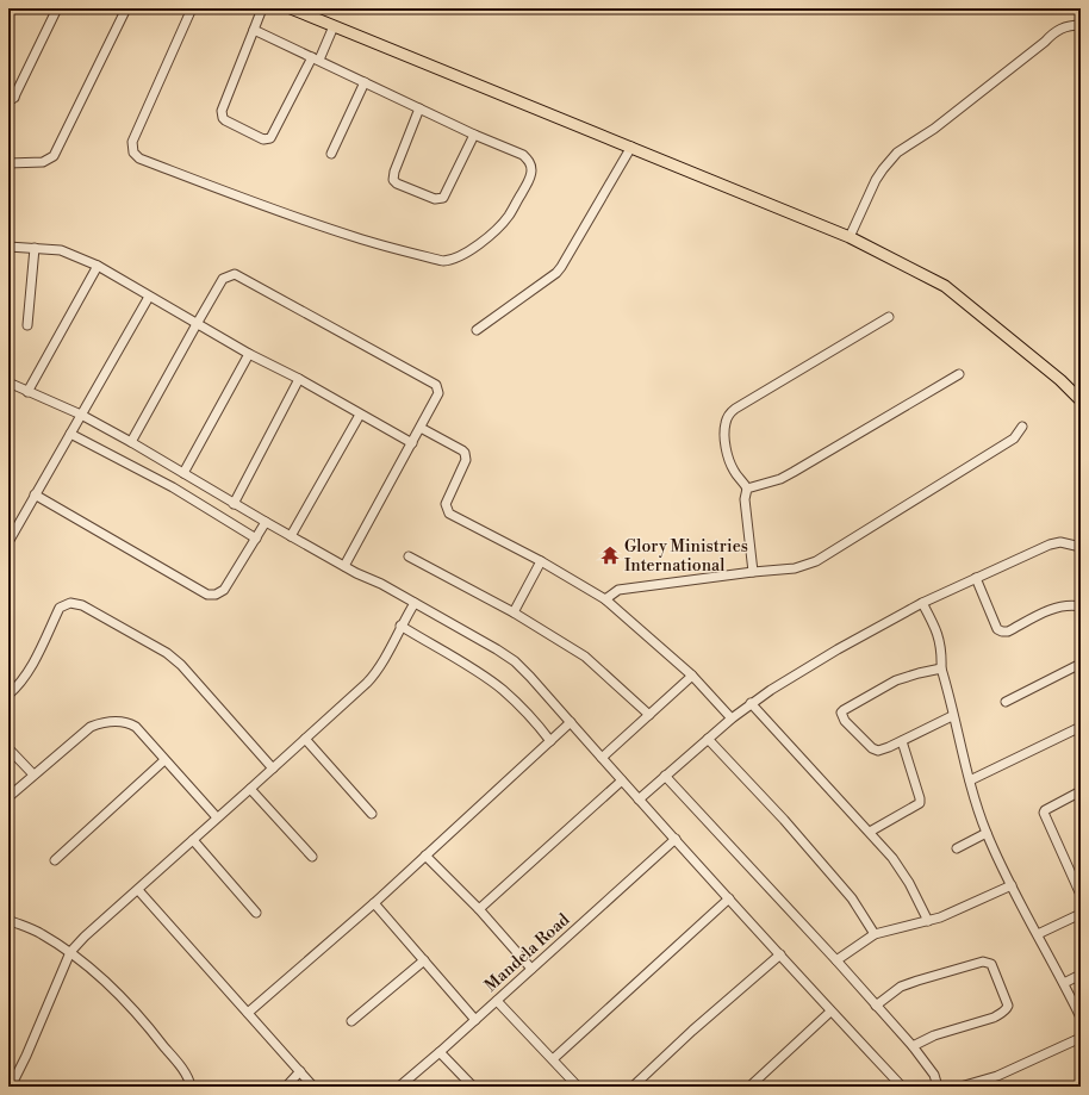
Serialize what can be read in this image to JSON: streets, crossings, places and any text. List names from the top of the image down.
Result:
{
  "streets": {
    "street": ["Mandela Road"]
  },
  "places": {
    "temple": ["Glory Ministries International"]
  }
}
